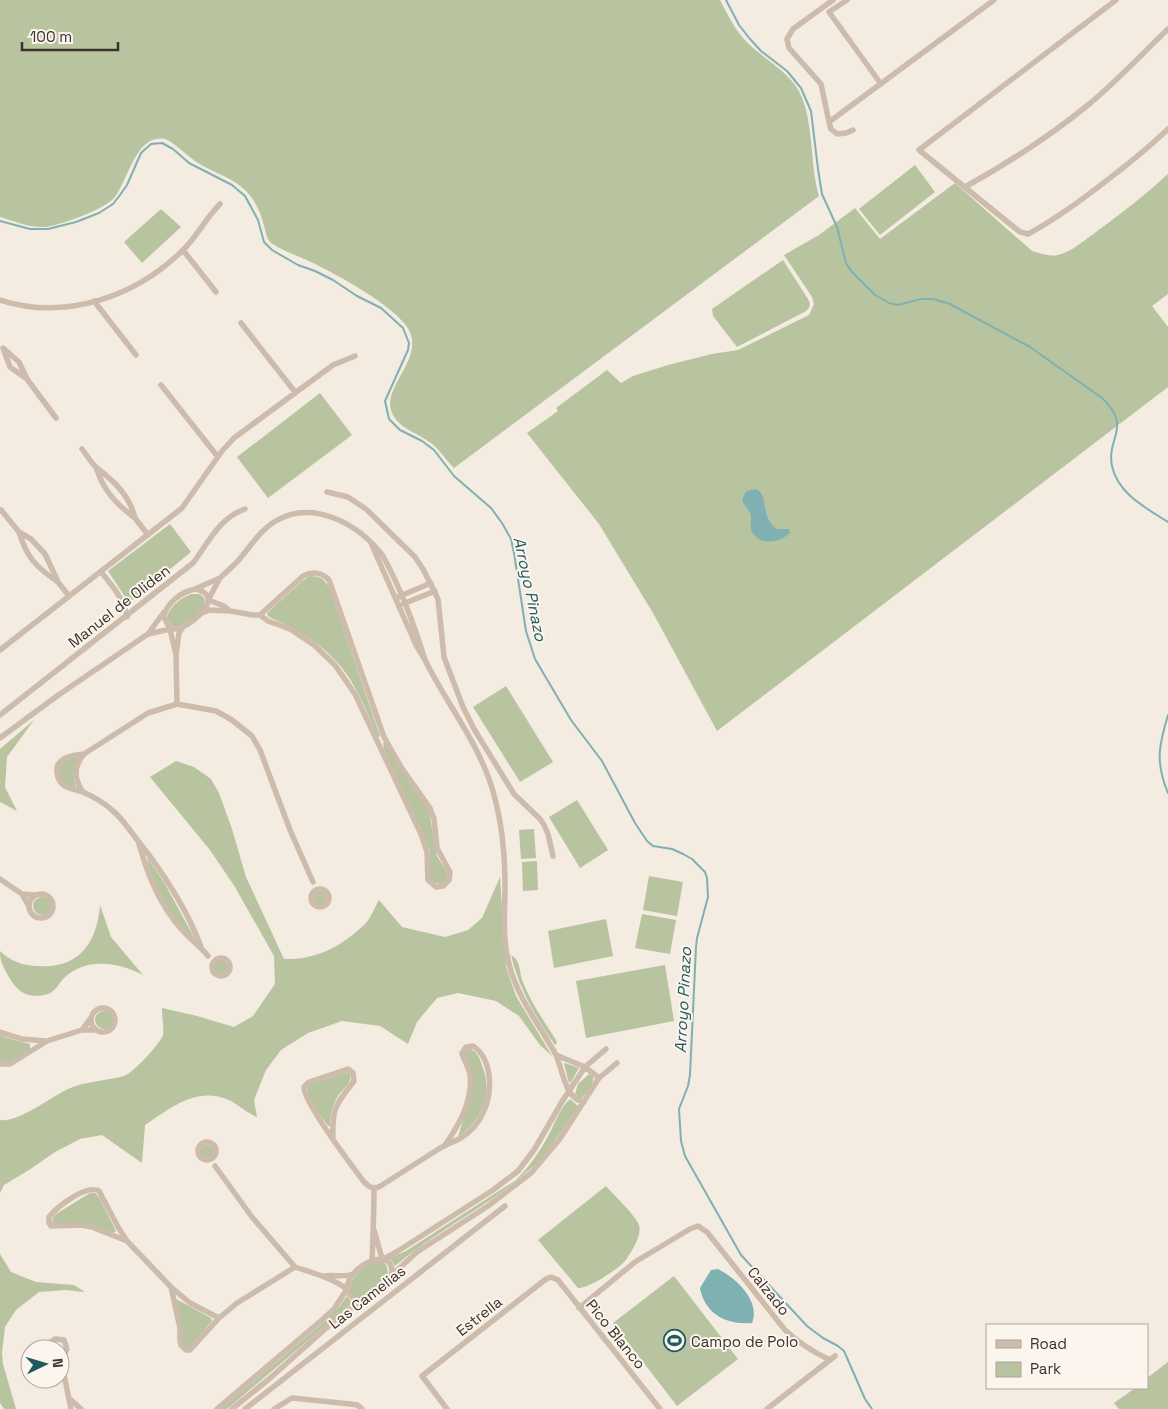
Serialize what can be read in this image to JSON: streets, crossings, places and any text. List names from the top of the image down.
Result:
{
  "streets": {
    "street": [
      "Manuel de Oliden",
      "Calzado",
      "Las Camelias",
      "Estrella",
      "Pico Blanco"
    ]
  },
  "crossings": [
    ["Calzado", "Pico Blanco"],
    ["Estrella", "Pico Blanco"]
  ],
  "water": ["Arroyo Pinazo"],
  "places": {
    "sports": ["Campo de Polo"]
  },
  "legend": ["Road", "Park"],
  "scale_bar": "100 m",
  "north": "right"
}
